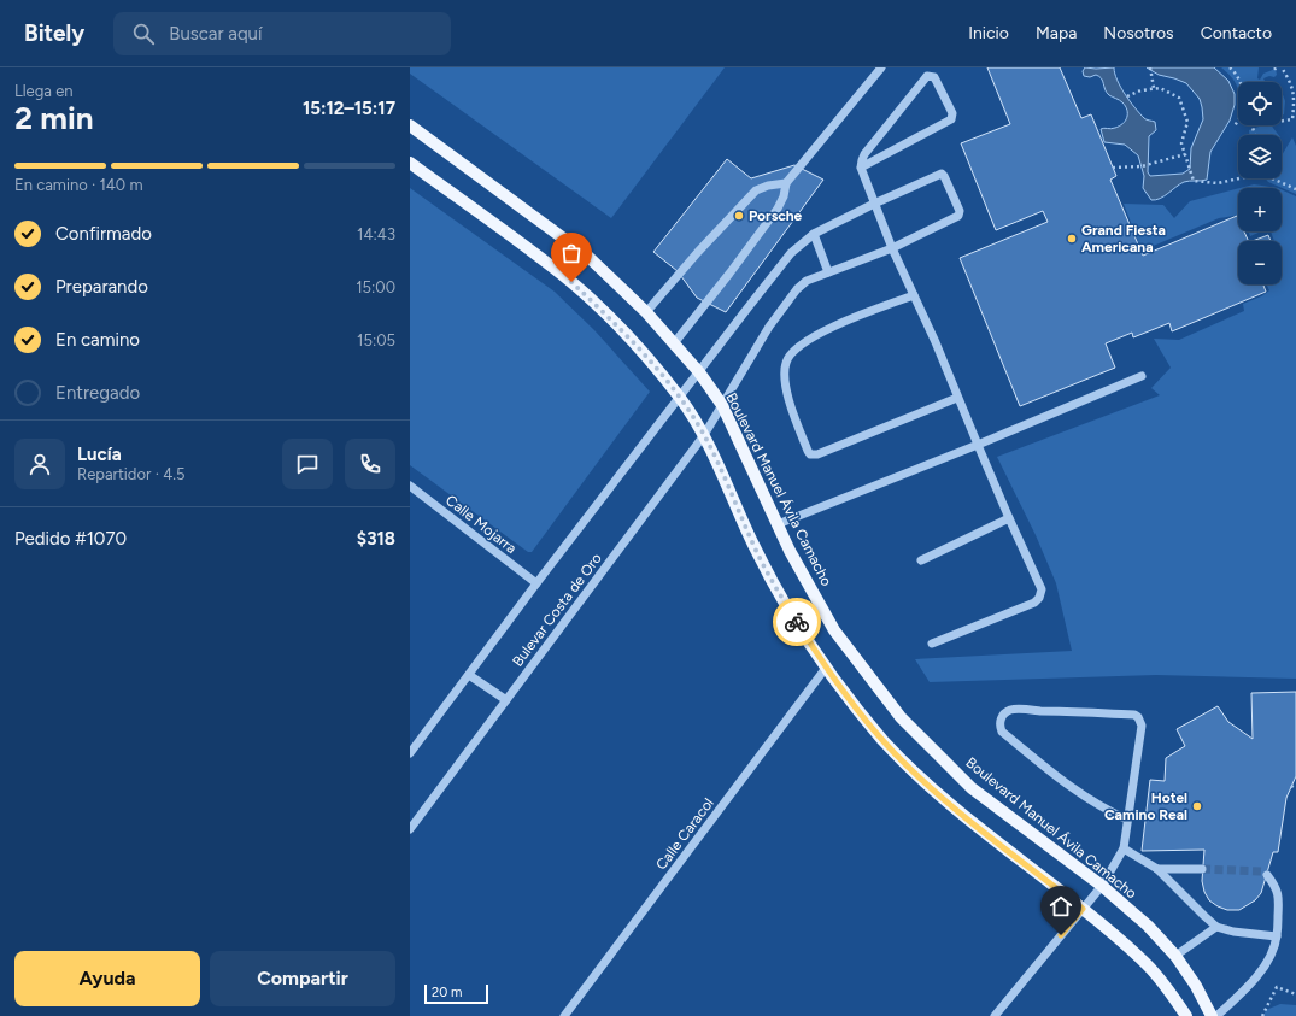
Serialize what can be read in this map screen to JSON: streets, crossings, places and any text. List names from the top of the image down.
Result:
{
  "streets": {
    "main road": ["Boulevard Manuel Ávila Camacho"],
    "street": ["Calle Mojarra", "Bulevar Costa de Oro", "Calle Caracol"]
  },
  "crossings": [
    ["Boulevard Manuel Ávila Camacho", "Bulevar Costa de Oro"]
  ],
  "places": ["Porsche", "Grand Fiesta Americana", "Hotel Camino Real"],
  "scale_bar": "20 m",
  "page": {
    "header": "Bitely",
    "search": "Buscar aquí",
    "nav": [
      "Inicio",
      "Mapa",
      "Nosotros",
      "Contacto"
    ],
    "heading": ["2 min", "Llega en", "15:12–15:17"],
    "panel": [
      "Lucía",
      "Repartidor · 4.5",
      "Pedido #1070",
      "$318"
    ],
    "map_buttons": ["+", "−"],
    "bar": "En camino · 140 m",
    "list": [
      ["Confirmado", "14:43"],
      ["Preparando", "15:00"],
      ["En camino", "15:05"],
      "Entregado"
    ],
    "buttons": ["Ayuda", "Compartir"],
    "scale": "20 m"
  }
}
